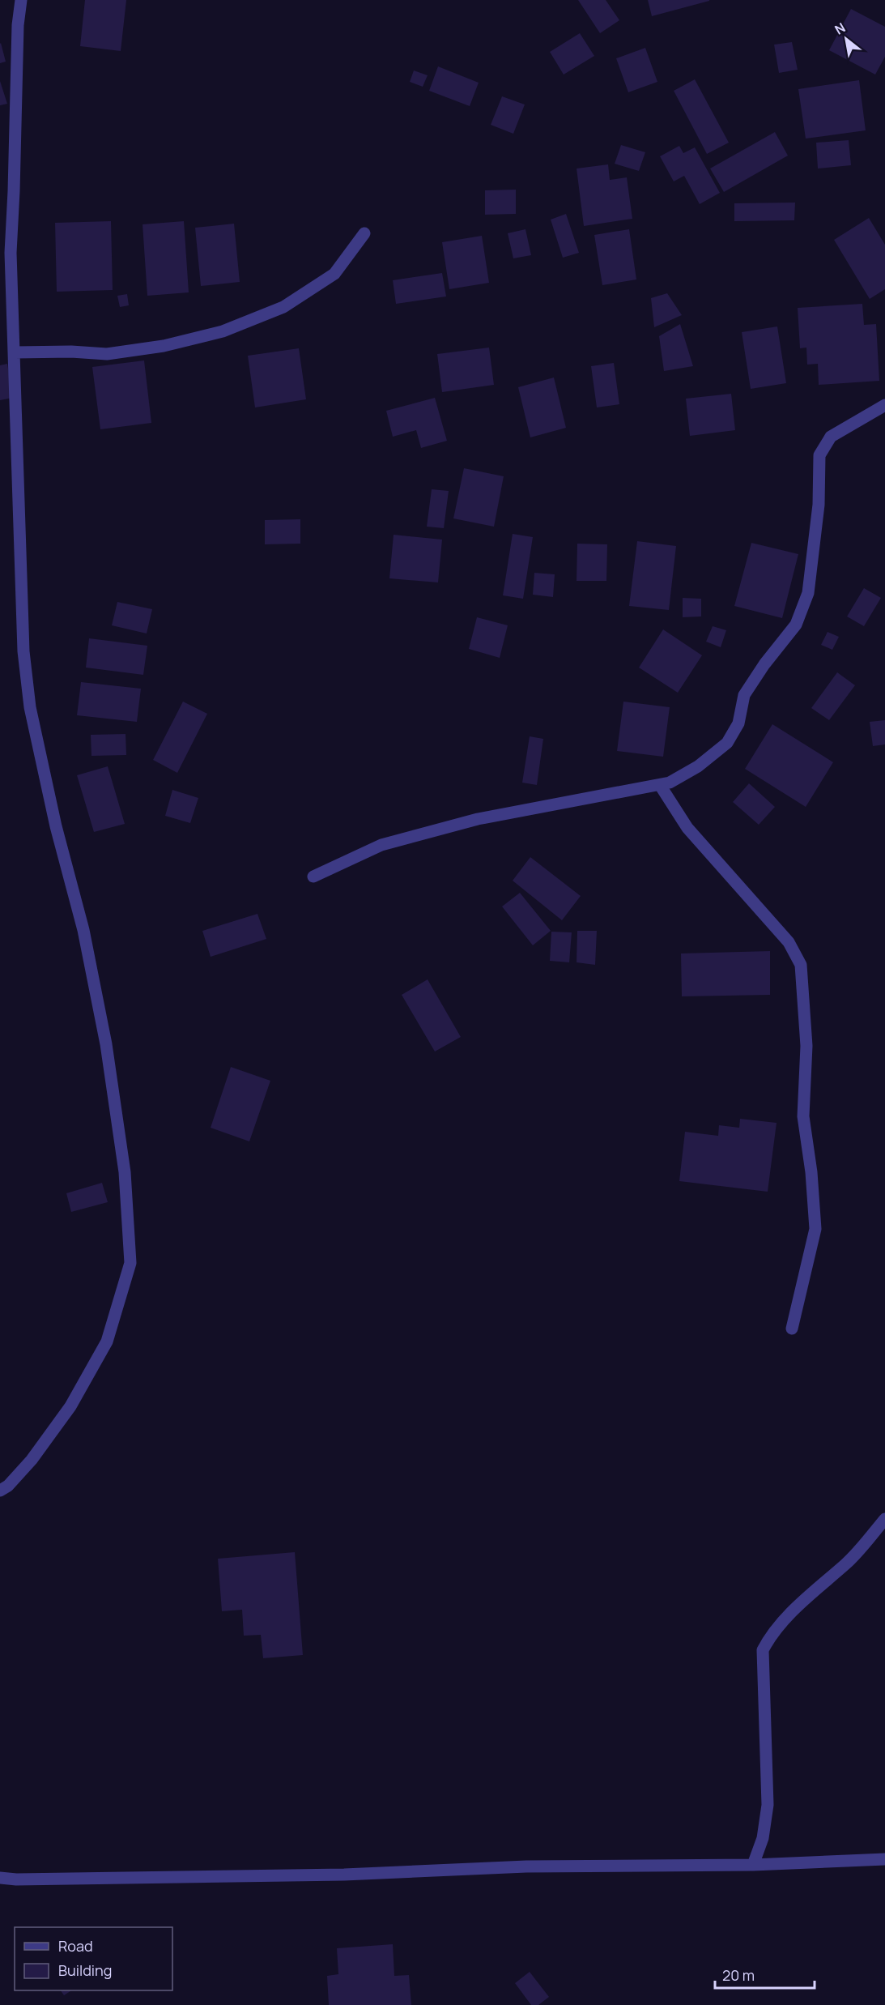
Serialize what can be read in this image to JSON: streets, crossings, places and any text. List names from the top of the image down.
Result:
{
  "legend": ["Road", "Building"],
  "scale_bar": "20 m",
  "north": "top left"
}
